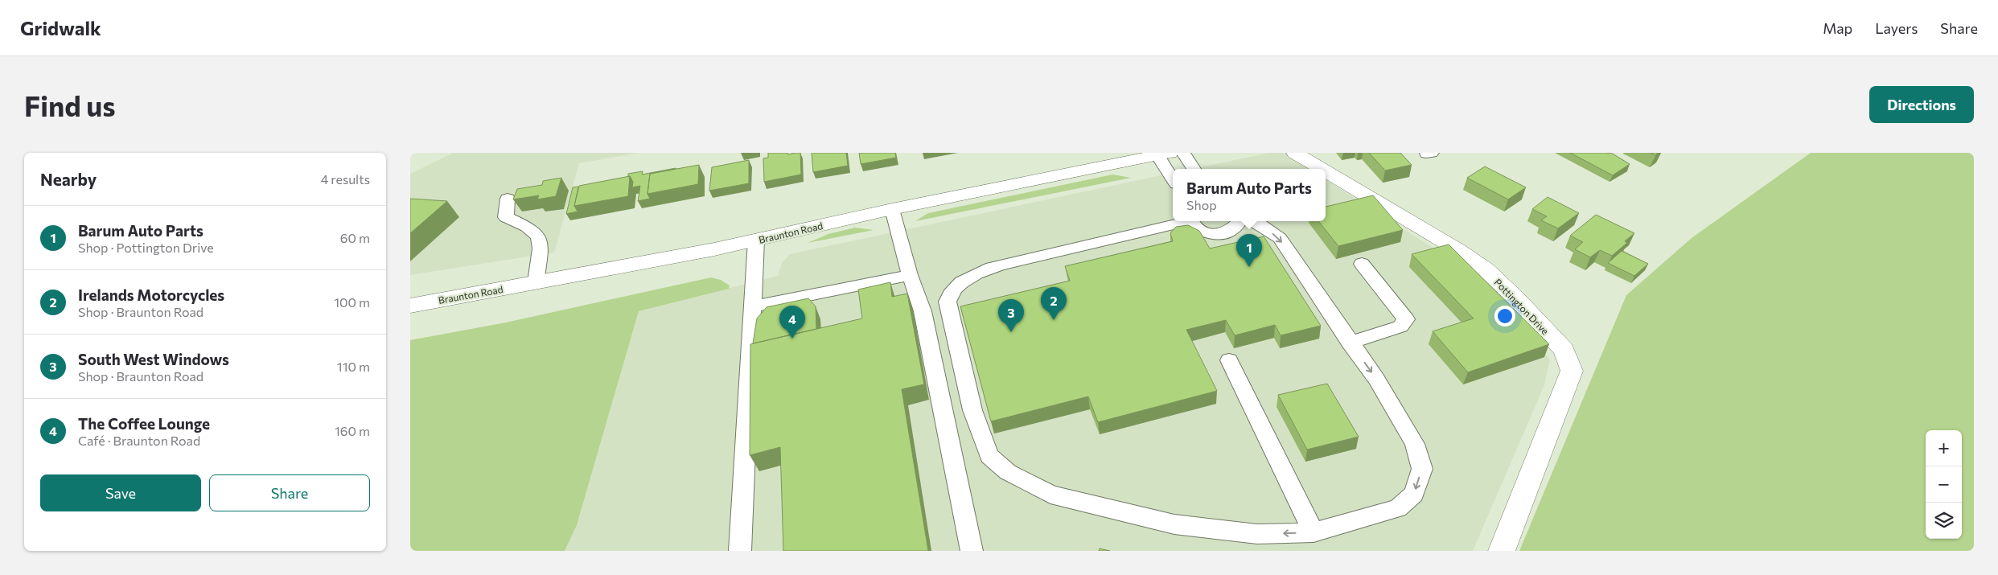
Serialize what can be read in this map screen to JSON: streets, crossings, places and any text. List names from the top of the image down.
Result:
{
  "streets": {
    "main road": ["Braunton Road", "Pottington Drive"]
  },
  "page": {
    "header": "Gridwalk",
    "nav": ["Map", "Layers", "Share"],
    "buttons": [
      "Directions",
      ["Save", "Share"]
    ],
    "title": "Find us",
    "heading": ["Nearby", "4 results"],
    "popup": ["Barum Auto Parts", "Shop"],
    "list": [
      {
        "mark": "1",
        "name": "Barum Auto Parts",
        "note": "Shop · Pottington Drive",
        "value": "60 m"
      },
      {
        "mark": "2",
        "name": "Irelands Motorcycles",
        "note": "Shop · Braunton Road",
        "value": "100 m"
      },
      {
        "mark": "3",
        "name": "South West Windows",
        "note": "Shop · Braunton Road",
        "value": "110 m"
      },
      {
        "mark": "4",
        "name": "The Coffee Lounge",
        "note": "Café · Braunton Road",
        "value": "160 m"
      }
    ],
    "pins": [
      "1",
      "2",
      "3",
      "4"
    ],
    "map_buttons": ["+", "−"]
  }
}
